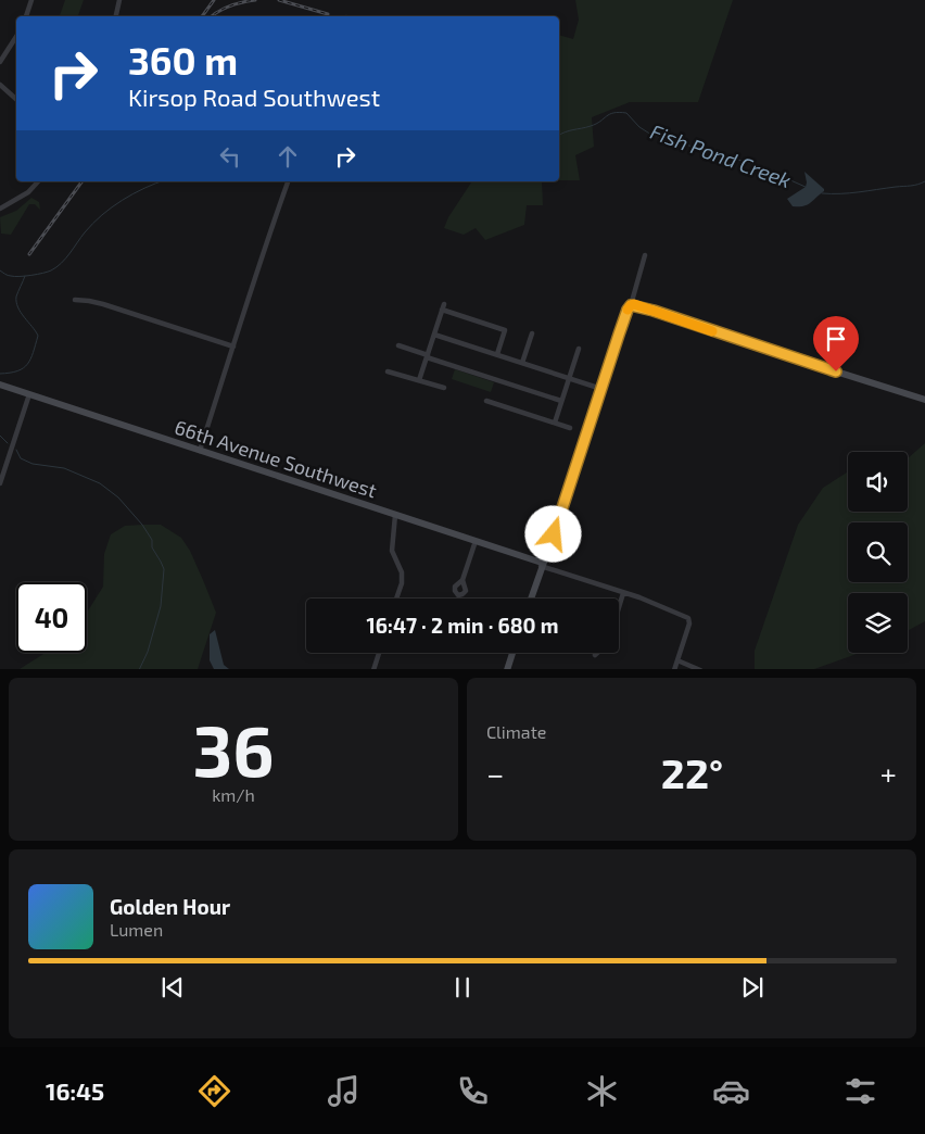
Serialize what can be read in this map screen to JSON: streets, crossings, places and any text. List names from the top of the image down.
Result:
{
  "streets": {
    "street": ["66th Avenue Southwest"]
  },
  "water": ["Fish Pond Creek"],
  "page": {
    "turn": ["360 m", "Kirsop Road Southwest"],
    "limit": "40",
    "trip": "16:47 · 2 min · 680 m",
    "tile": [
      ["36", "km/h"],
      "Climate"
    ],
    "heat": ["−", "22°", "+"],
    "song": ["Golden Hour", "Lumen"],
    "tabs": "16:45"
  }
}
